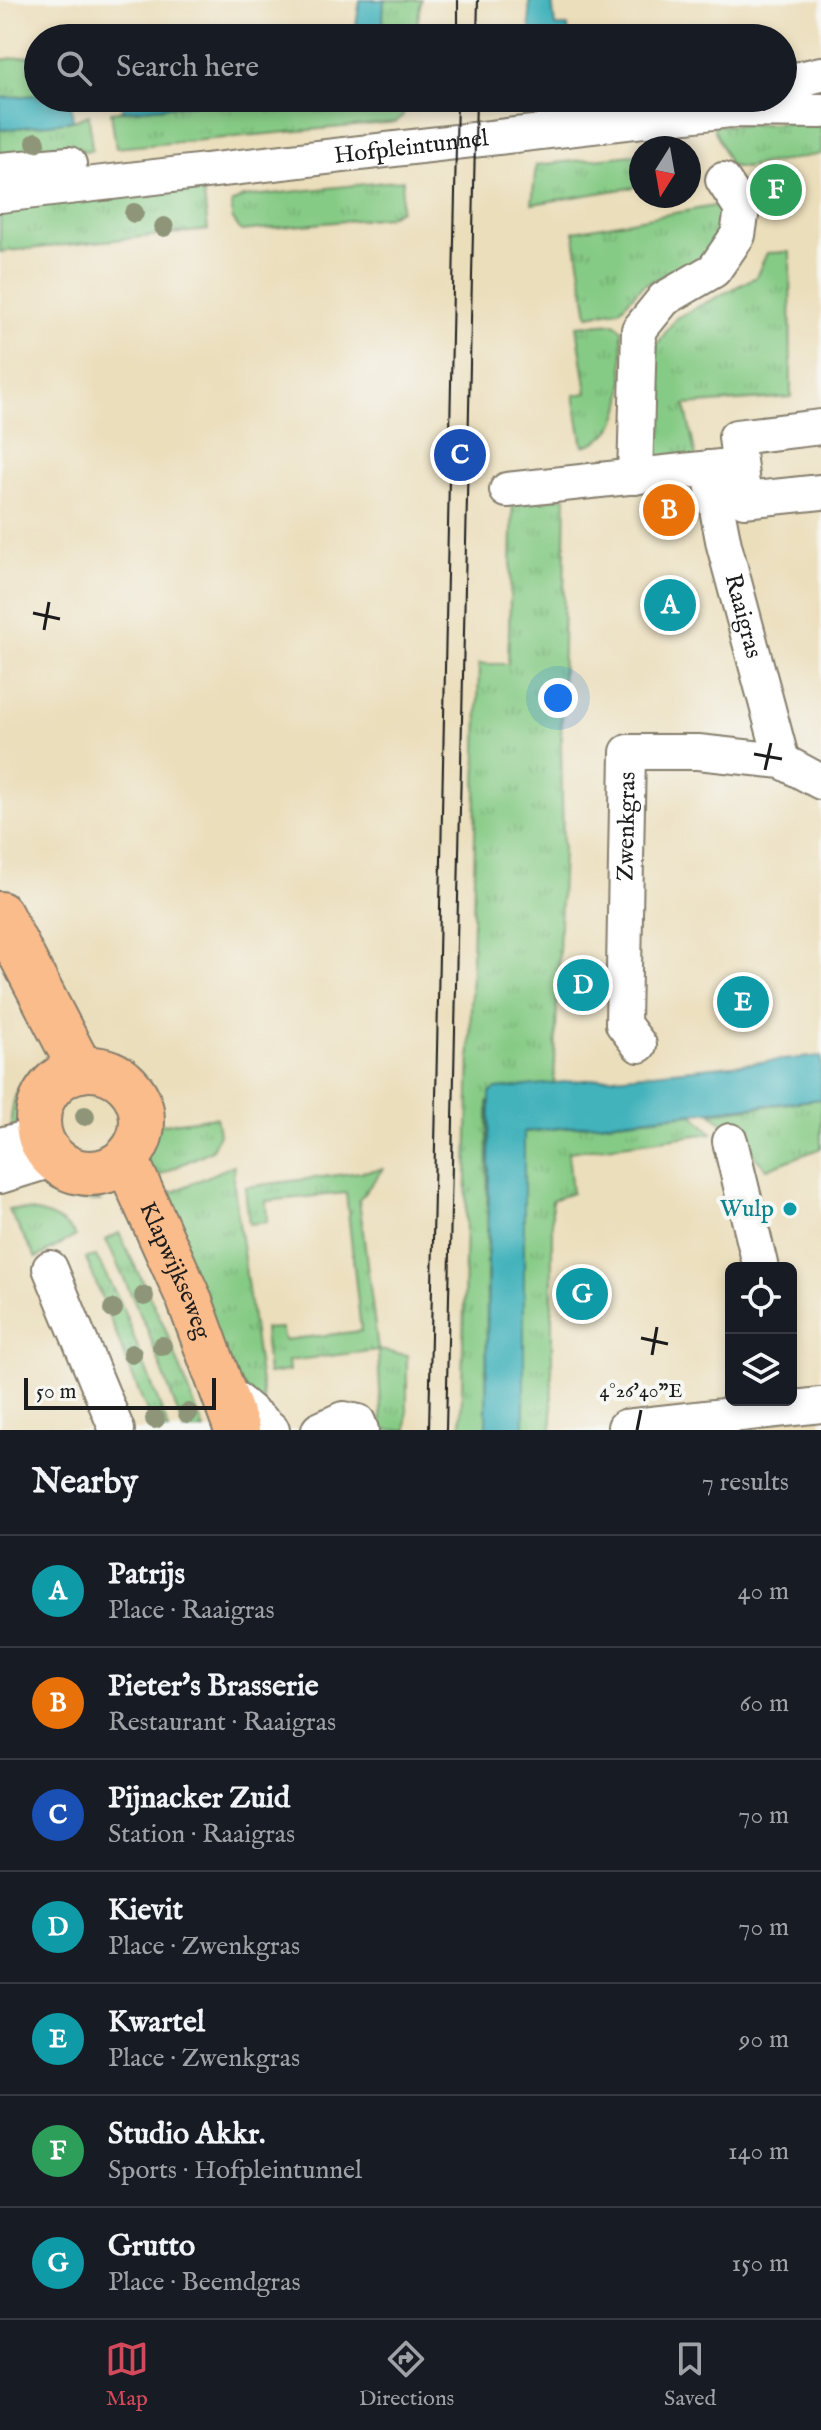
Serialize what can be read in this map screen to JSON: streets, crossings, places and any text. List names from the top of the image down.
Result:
{
  "streets": {
    "main road": ["Klapwijkseweg"],
    "street": ["Hofpleintunnel", "Raaigras", "Zwenkgras"]
  },
  "crossings": [
    ["Raaigras", "Zwenkgras"]
  ],
  "places": ["Wulp"],
  "scale_bar": "50 m",
  "north": "bottom",
  "page": {
    "search": "Search here",
    "pins": [
      "F",
      "C",
      "B",
      "A",
      "D",
      "E",
      "G"
    ],
    "scale": "50 m",
    "heading": ["Nearby", "7 results"],
    "list": [
      {
        "mark": "A",
        "name": "Patrijs",
        "note": "Place · Raaigras",
        "value": "40 m"
      },
      {
        "mark": "B",
        "name": "Pieter's Brasserie",
        "note": "Restaurant · Raaigras",
        "value": "60 m"
      },
      {
        "mark": "C",
        "name": "Pijnacker Zuid",
        "note": "Station · Raaigras",
        "value": "70 m"
      },
      {
        "mark": "D",
        "name": "Kievit",
        "note": "Place · Zwenkgras",
        "value": "70 m"
      },
      {
        "mark": "E",
        "name": "Kwartel",
        "note": "Place · Zwenkgras",
        "value": "90 m"
      },
      {
        "mark": "F",
        "name": "Studio Akkr.",
        "note": "Sports · Hofpleintunnel",
        "value": "140 m"
      },
      {
        "mark": "G",
        "name": "Grutto",
        "note": "Place · Beemdgras",
        "value": "150 m"
      }
    ],
    "nav": ["Map", "Directions", "Saved"]
  },
  "coordinates": ["4°26'40\"E"]
}
